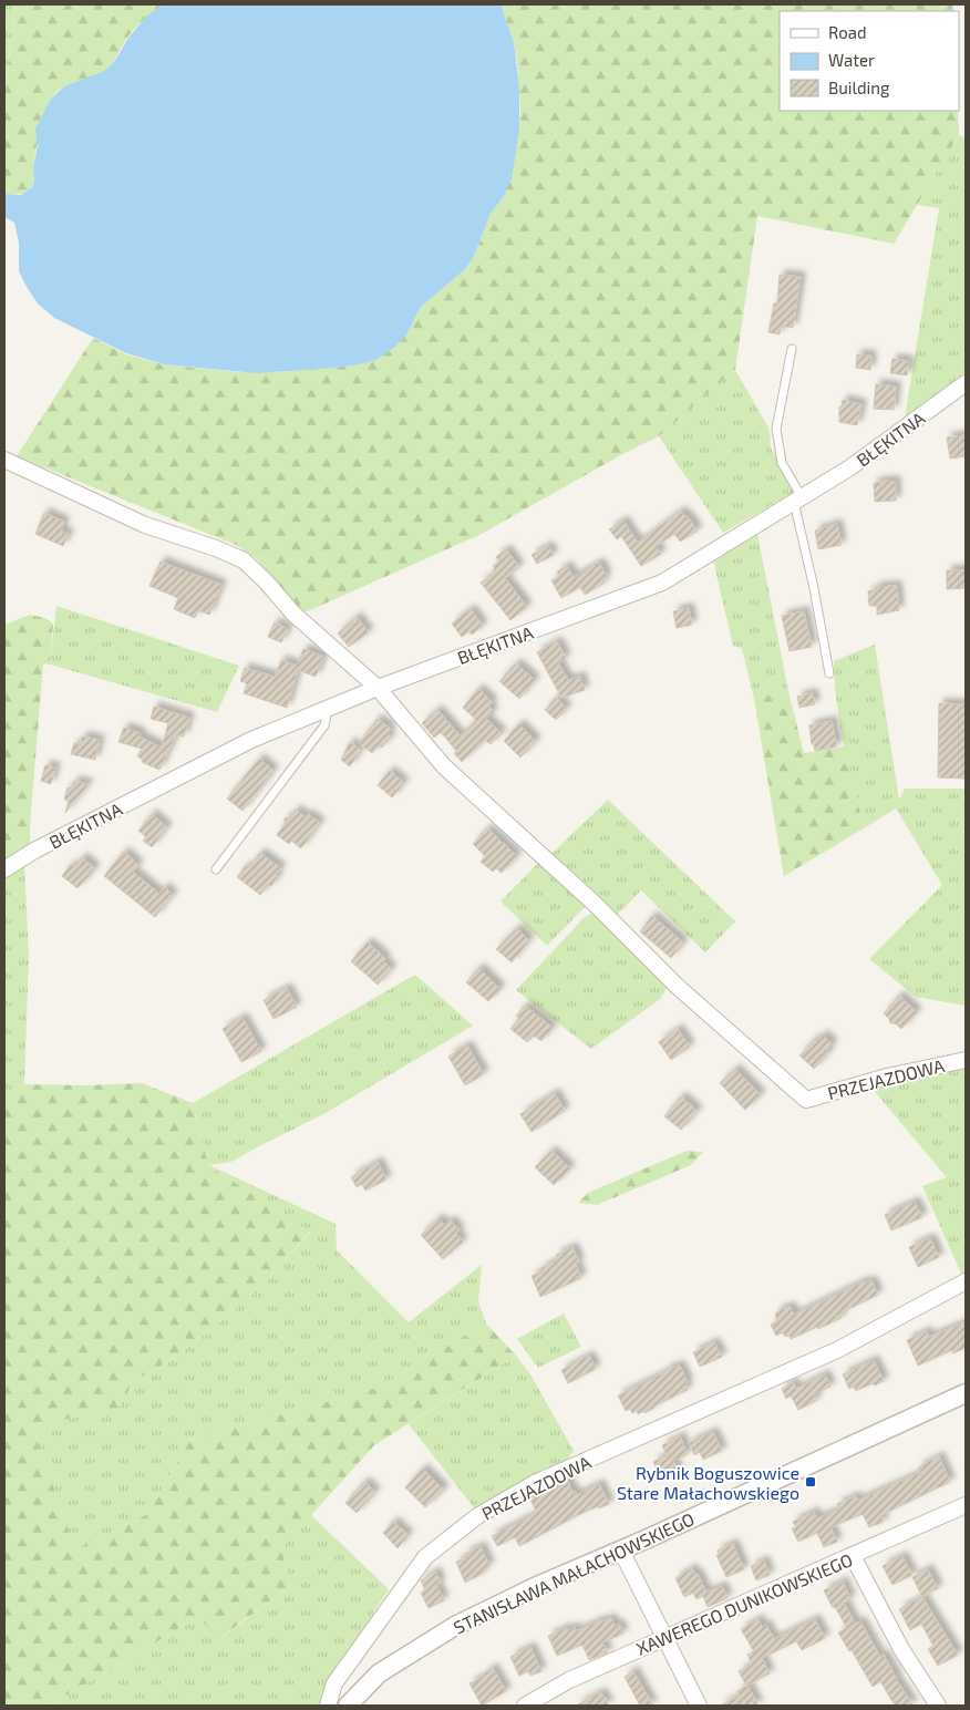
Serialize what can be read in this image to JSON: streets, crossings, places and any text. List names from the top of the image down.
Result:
{
  "streets": {
    "street": [
      "BŁĘKITNA",
      "PRZEJAZDOWA",
      "STANISŁAWA MAŁACHOWSKIEGO",
      "XAWEREGO DUNIKOWSKIEGO"
    ]
  },
  "crossings": [
    ["BŁĘKITNA", "PRZEJAZDOWA"]
  ],
  "places": {
    "transit": ["Rybnik Boguszowice Stare Małachowskiego"]
  },
  "legend": ["Road", "Water", "Building"]
}
